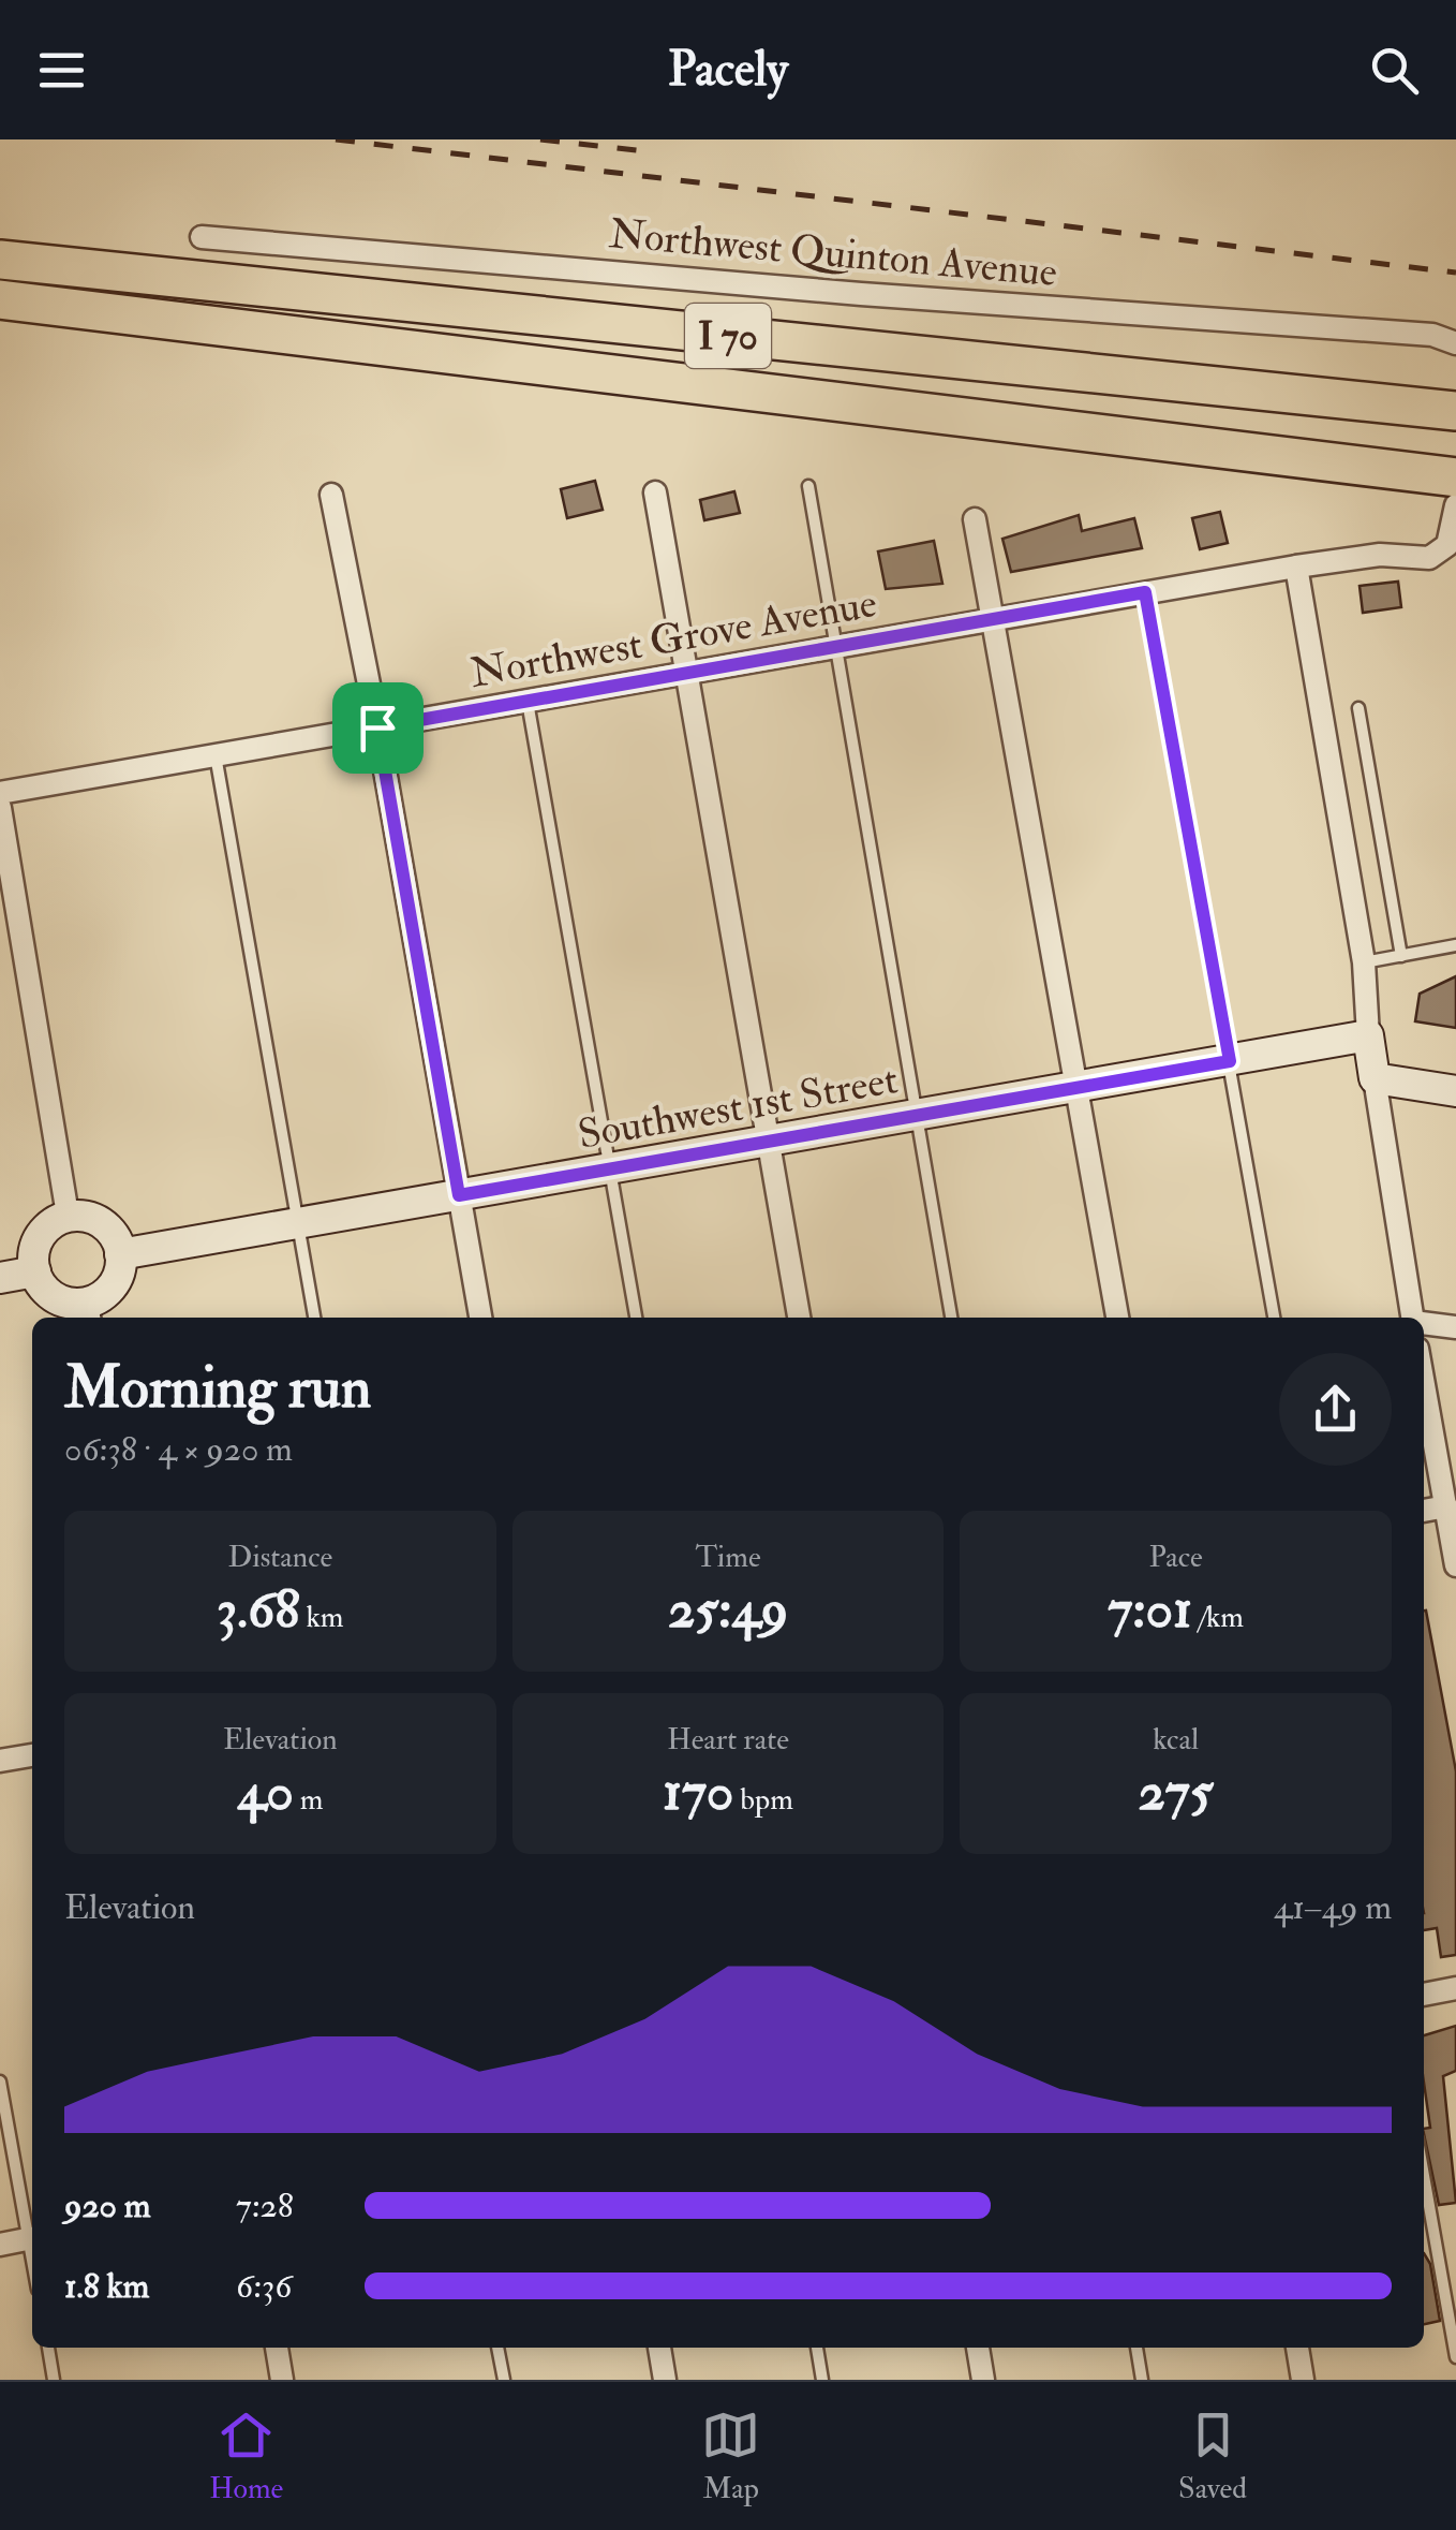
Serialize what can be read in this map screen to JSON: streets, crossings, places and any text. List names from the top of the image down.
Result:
{
  "streets": {
    "highway": ["I 70"],
    "street": ["Northwest Quinton Avenue", "Northwest Grove Avenue", "Southwest 1st Street"]
  },
  "page": {
    "header": "Pacely",
    "heading": ["Morning run", "06:38 · 4 × 920 m"],
    "stats": [
      ["Distance", "3.68 km"],
      ["Time", "25:49"],
      ["Pace", "7:01 /km"],
      ["Elevation", "40 m"],
      ["Heart rate", "170 bpm"],
      ["kcal", "275"]
    ],
    "chart": ["Elevation", "41–49 m"],
    "list": [
      {
        "name": "920 m",
        "note": "7:28"
      },
      {
        "name": "1.8 km",
        "note": "6:36"
      }
    ],
    "tabs": ["Home", "Map", "Saved"]
  }
}
